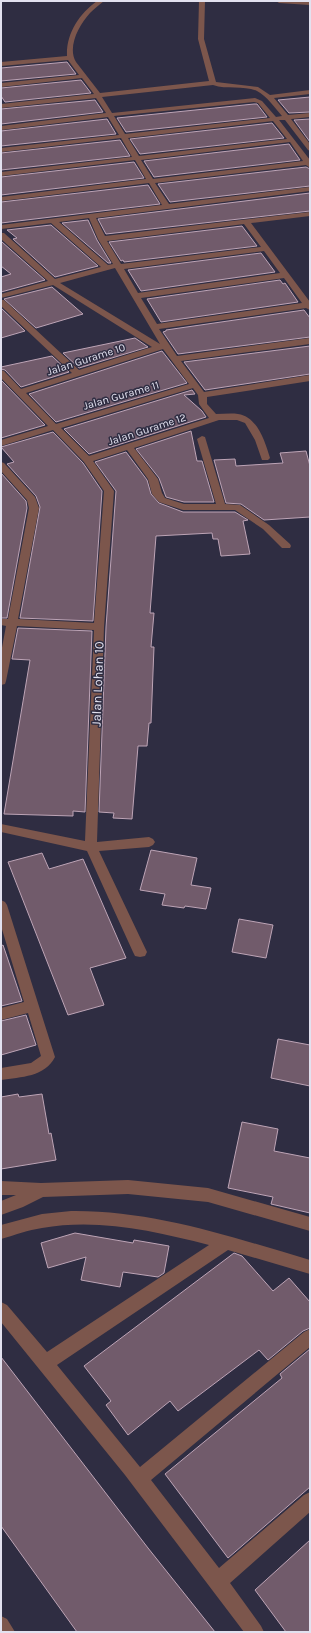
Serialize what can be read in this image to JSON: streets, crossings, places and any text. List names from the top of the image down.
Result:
{
  "streets": {
    "street": [
      "Jalan Gurame 10",
      "Jalan Gurame 11",
      "Jalan Gurame 12",
      "Jalan Lohan 10"
    ]
  },
  "crossings": [
    ["Jalan Gurame 10", "Jalan Lohan 10"],
    ["Jalan Gurame 11", "Jalan Lohan 10"],
    ["Jalan Gurame 12", "Jalan Lohan 10"]
  ]
}
